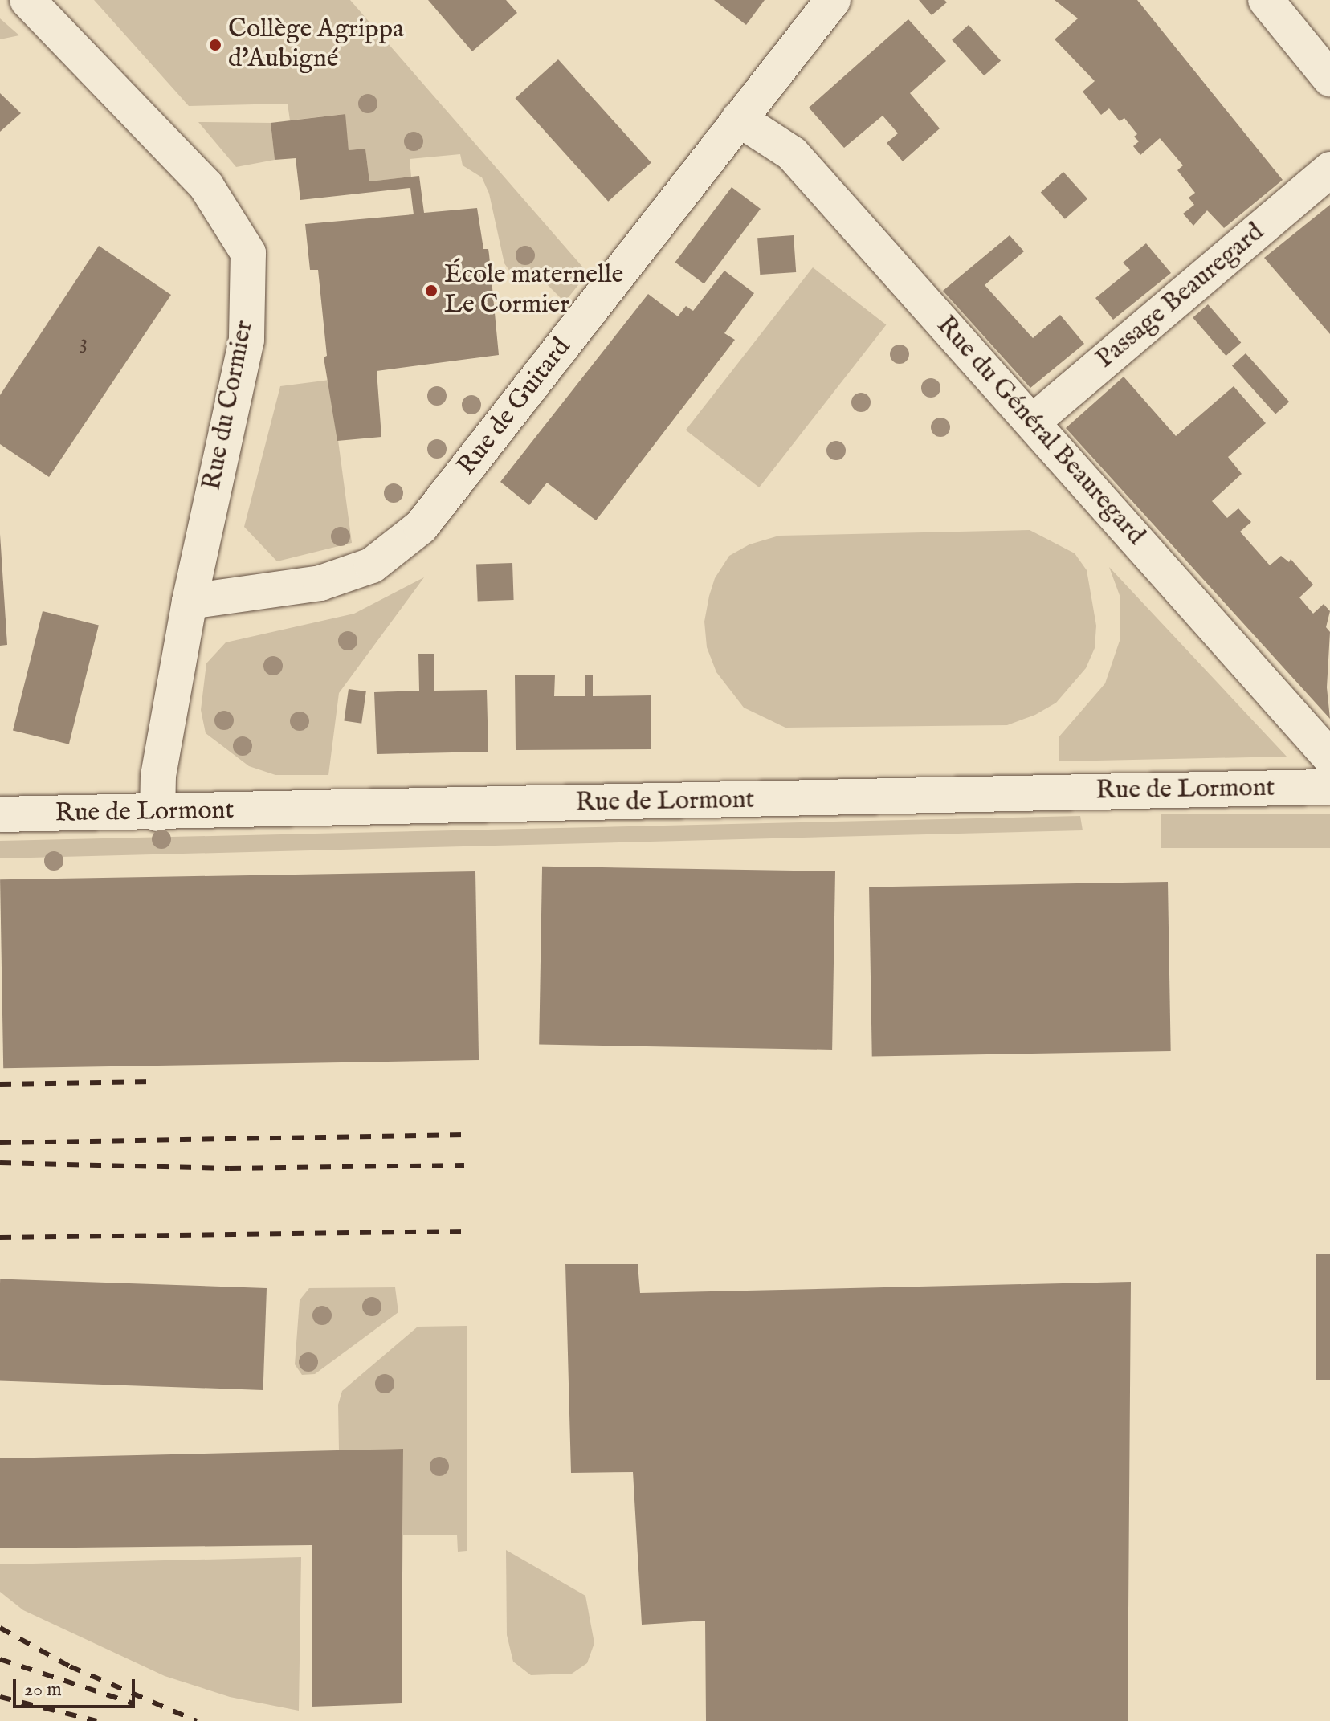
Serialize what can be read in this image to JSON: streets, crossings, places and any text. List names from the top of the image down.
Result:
{
  "streets": {
    "street": [
      "Passage Beauregard",
      "Rue du Cormier",
      "Rue de Guitard",
      "Rue du Général Beauregard",
      "Rue de Lormont"
    ]
  },
  "crossings": [
    ["Passage Beauregard", "Rue du Général Beauregard"],
    ["Rue du Cormier", "Rue de Guitard"],
    ["Rue du Cormier", "Rue de Lormont"],
    ["Rue de Guitard", "Rue du Général Beauregard"]
  ],
  "places": ["Collège Agrippa d'Aubigné", "École maternelle Le Cormier"],
  "house_numbers": ["3"],
  "scale_bar": "20 m"
}
